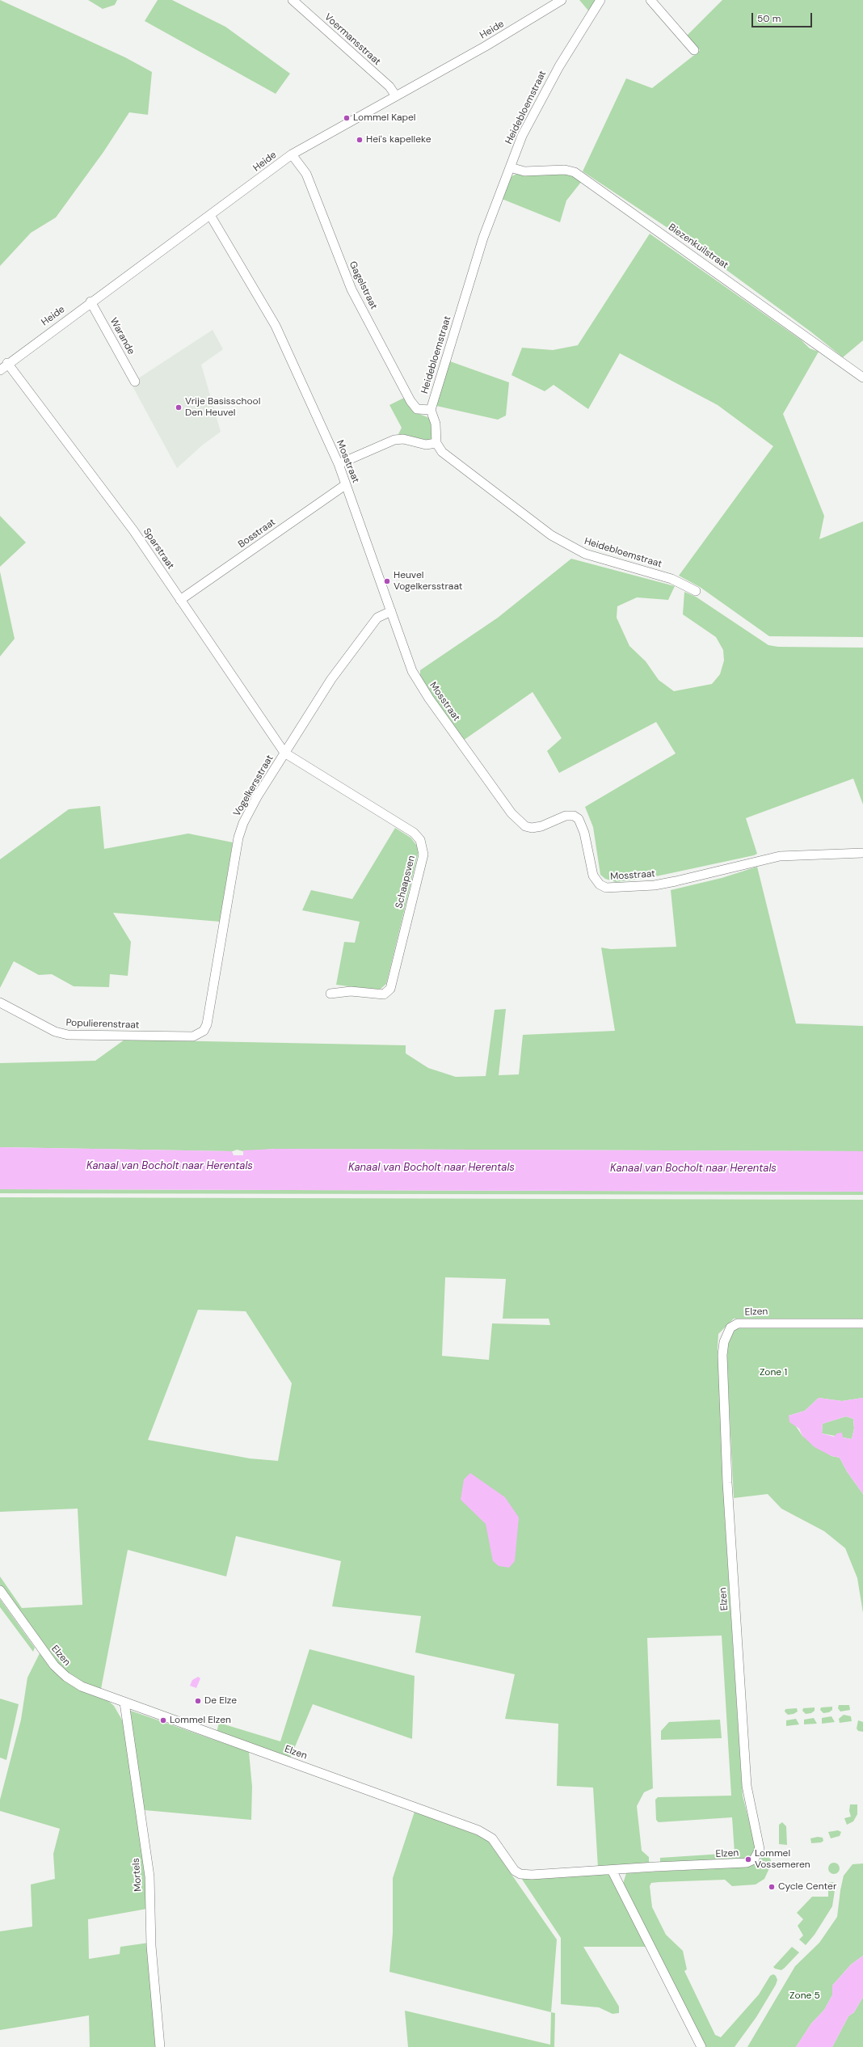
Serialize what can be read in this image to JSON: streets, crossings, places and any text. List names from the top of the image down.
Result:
{
  "streets": {
    "street": [
      "Heide",
      "Voermansstraat",
      "Heidebloemstraat",
      "Biezenkuilstraat",
      "Gagelstraat",
      "Warande",
      "Mosstraat",
      "Bosstraat",
      "Sparstraat",
      "Vogelkersstraat",
      "Schaapsven",
      "Populierenstraat",
      "Elzen",
      "Mortels"
    ]
  },
  "crossings": [
    ["Heide", "Voermansstraat"],
    ["Heide", "Gagelstraat"],
    ["Heide", "Warande"],
    ["Heide", "Mosstraat"],
    ["Heide", "Sparstraat"],
    ["Heidebloemstraat", "Biezenkuilstraat"],
    ["Heidebloemstraat", "Gagelstraat"],
    ["Mosstraat", "Bosstraat"],
    ["Mosstraat", "Vogelkersstraat"],
    ["Bosstraat", "Sparstraat"],
    ["Sparstraat", "Vogelkersstraat"],
    ["Sparstraat", "Schaapsven"],
    ["Vogelkersstraat", "Schaapsven"],
    ["Vogelkersstraat", "Populierenstraat"],
    ["Elzen", "Mortels"]
  ],
  "water": ["Kanaal van Bocholt naar Herentals"],
  "parks": ["Zone 1", "Zone 5"],
  "places": [
    "Lommel Kapel",
    "Hei's kapelleke",
    "Vrije Basisschool Den Heuvel",
    "Heuvel Vogelkersstraat",
    "De Elze",
    "Lommel Elzen",
    "Lommel Vossemeren",
    "Cycle Center"
  ],
  "scale_bar": "50 m"
}
